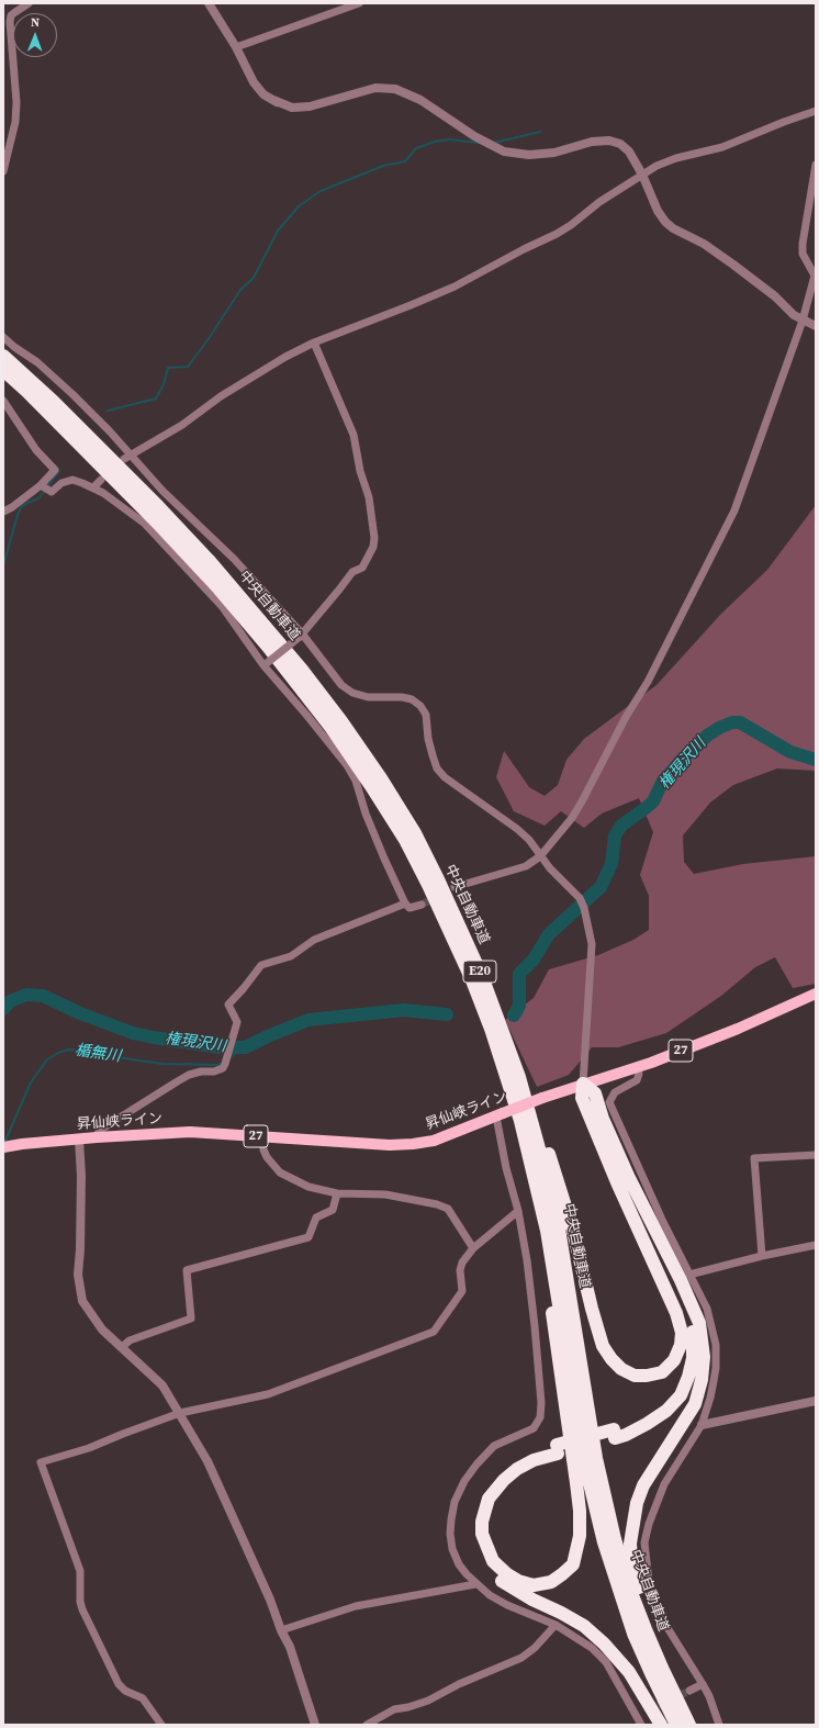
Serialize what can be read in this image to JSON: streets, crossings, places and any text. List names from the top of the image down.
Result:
{
  "streets": {
    "highway": ["中央自動車道", "E20"],
    "main road": ["27", "昇仙峡ライン"]
  },
  "water": ["権現沢川", "楯無川"],
  "north": "top"
}
